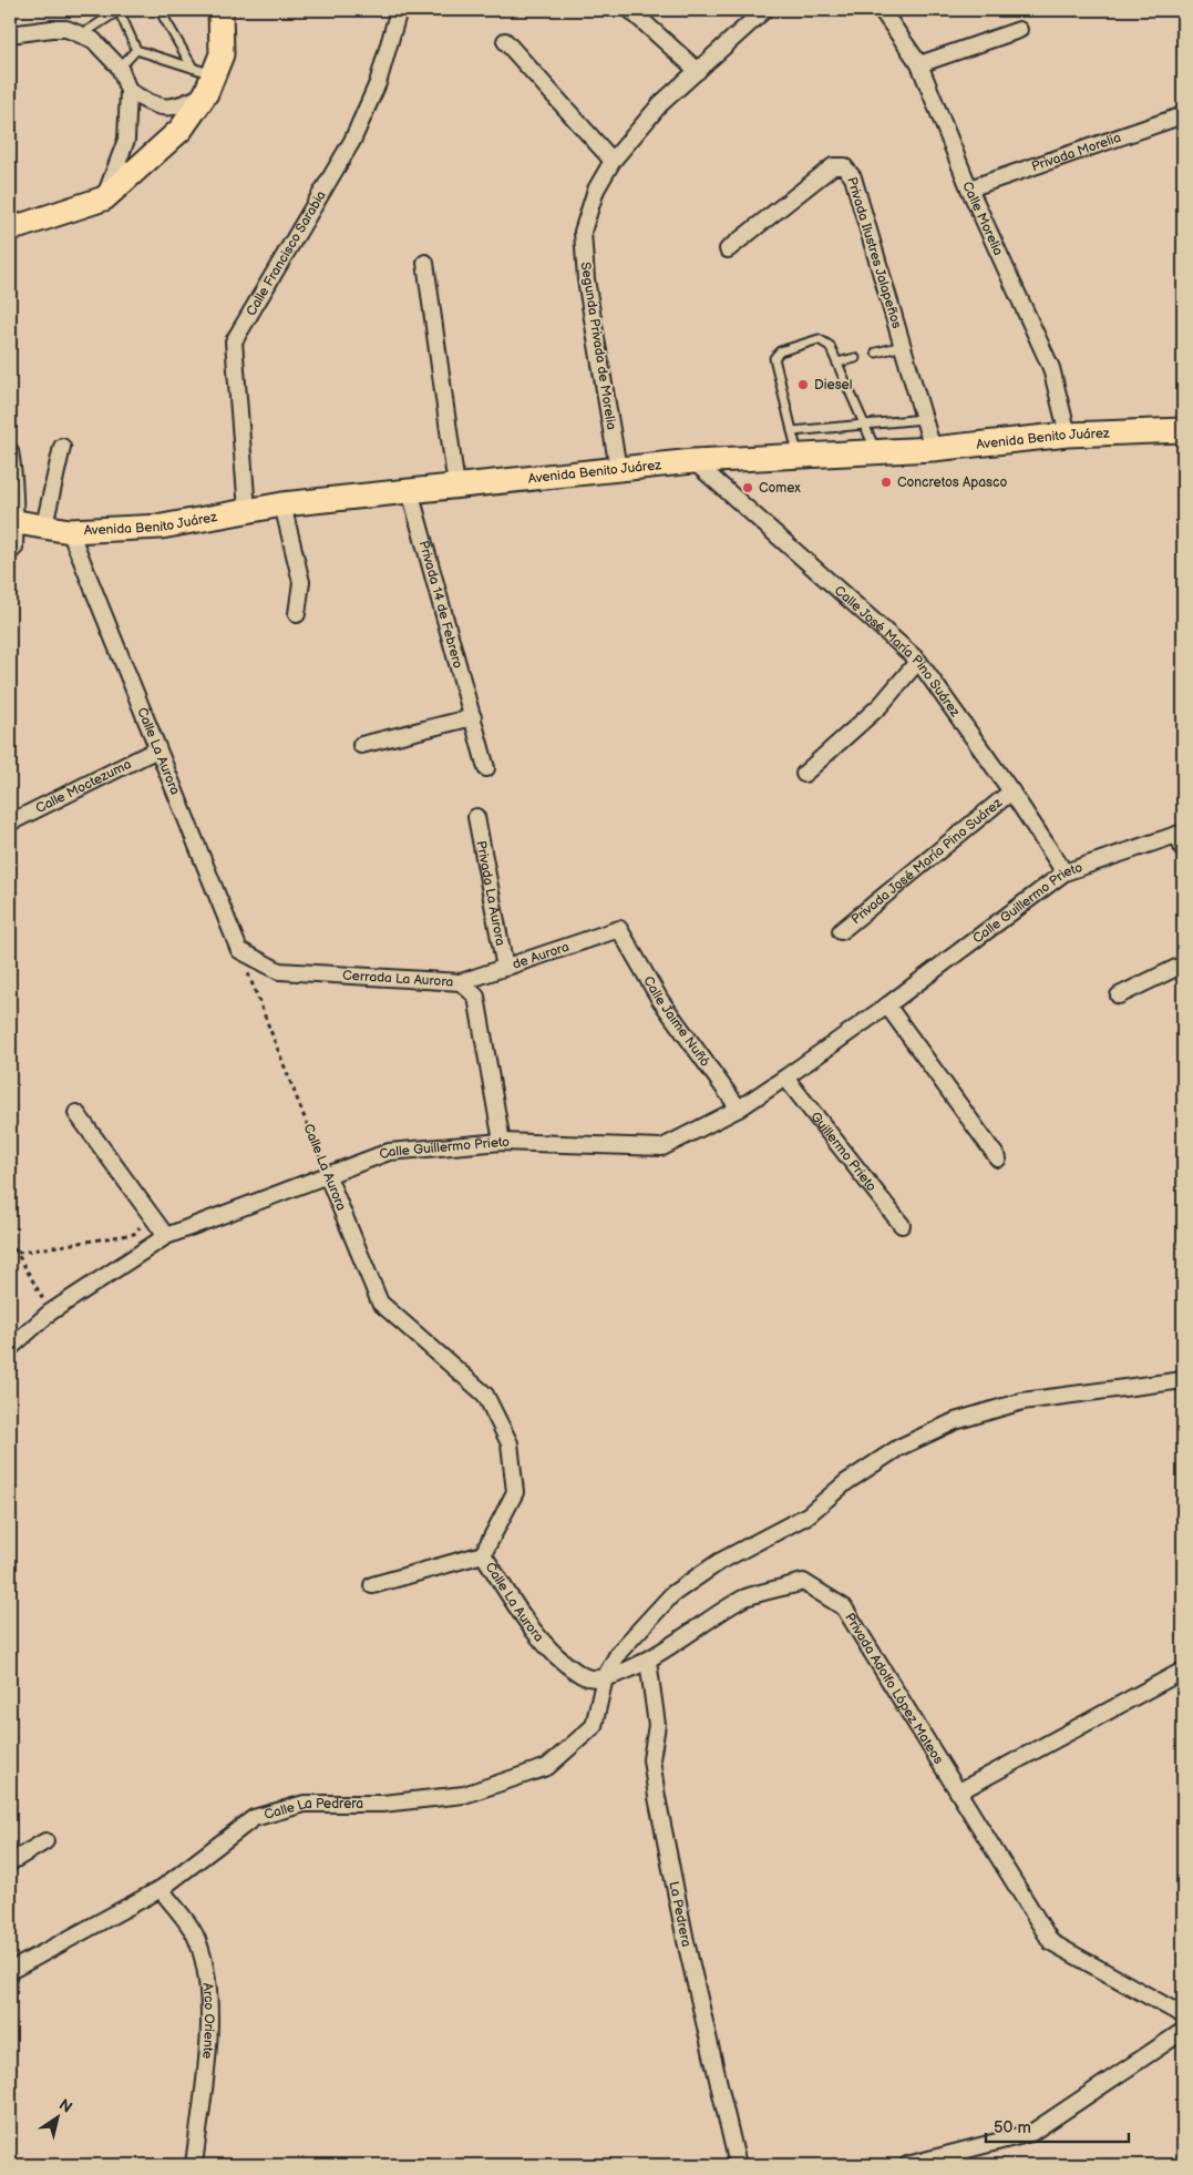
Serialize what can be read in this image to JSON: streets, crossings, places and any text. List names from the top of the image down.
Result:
{
  "streets": {
    "main road": ["Avenida Benito Juárez"],
    "street": [
      "Privada Morelia",
      "Calle Morelia",
      "Privada Ilustres Jalapeños",
      "Calle Francisco Sarabia",
      "Segunda Privada de Morelia",
      "Privada 14 de Febrero",
      "Calle José María Pino Suárez",
      "Calle La Aurora",
      "Calle Moctezuma",
      "Privada José María Pino Suárez",
      "Privada La Aurora",
      "Calle Guillermo Prieto",
      "de Aurora",
      "Cerrada La Aurora",
      "Calle Jaime Nuñó",
      "Guillermo Prieto",
      "Privada Adolfo López Mateos",
      "Calle La Pedrera",
      "La Pedrera",
      "Arco Oriente"
    ]
  },
  "crossings": [
    ["Privada Morelia", "Calle Morelia"],
    ["Calle Morelia", "Avenida Benito Juárez"],
    ["Privada Ilustres Jalapeños", "Avenida Benito Juárez"],
    ["Calle Francisco Sarabia", "Avenida Benito Juárez"],
    ["Segunda Privada de Morelia", "Avenida Benito Juárez"],
    ["Avenida Benito Juárez", "Privada 14 de Febrero"],
    ["Avenida Benito Juárez", "Calle José María Pino Suárez"],
    ["Avenida Benito Juárez", "Calle La Aurora"],
    ["Calle José María Pino Suárez", "Privada José María Pino Suárez"],
    ["Calle José María Pino Suárez", "Calle Guillermo Prieto"],
    ["Calle La Aurora", "Calle Moctezuma"],
    ["Calle La Aurora", "Calle Guillermo Prieto"],
    ["Calle La Aurora", "Cerrada La Aurora"],
    ["Calle La Aurora", "Calle La Pedrera"],
    ["Privada La Aurora", "de Aurora"],
    ["Calle Guillermo Prieto", "Cerrada La Aurora"],
    ["Calle Guillermo Prieto", "Calle Jaime Nuñó"],
    ["Calle Guillermo Prieto", "Guillermo Prieto"],
    ["de Aurora", "Cerrada La Aurora"],
    ["de Aurora", "Calle Jaime Nuñó"],
    ["Privada Adolfo López Mateos", "La Pedrera"],
    ["Calle La Pedrera", "Arco Oriente"]
  ],
  "places": ["Diesel", "Concretos Apasco", "Comex"],
  "scale_bar": "50 m",
  "north": "top right"
}
